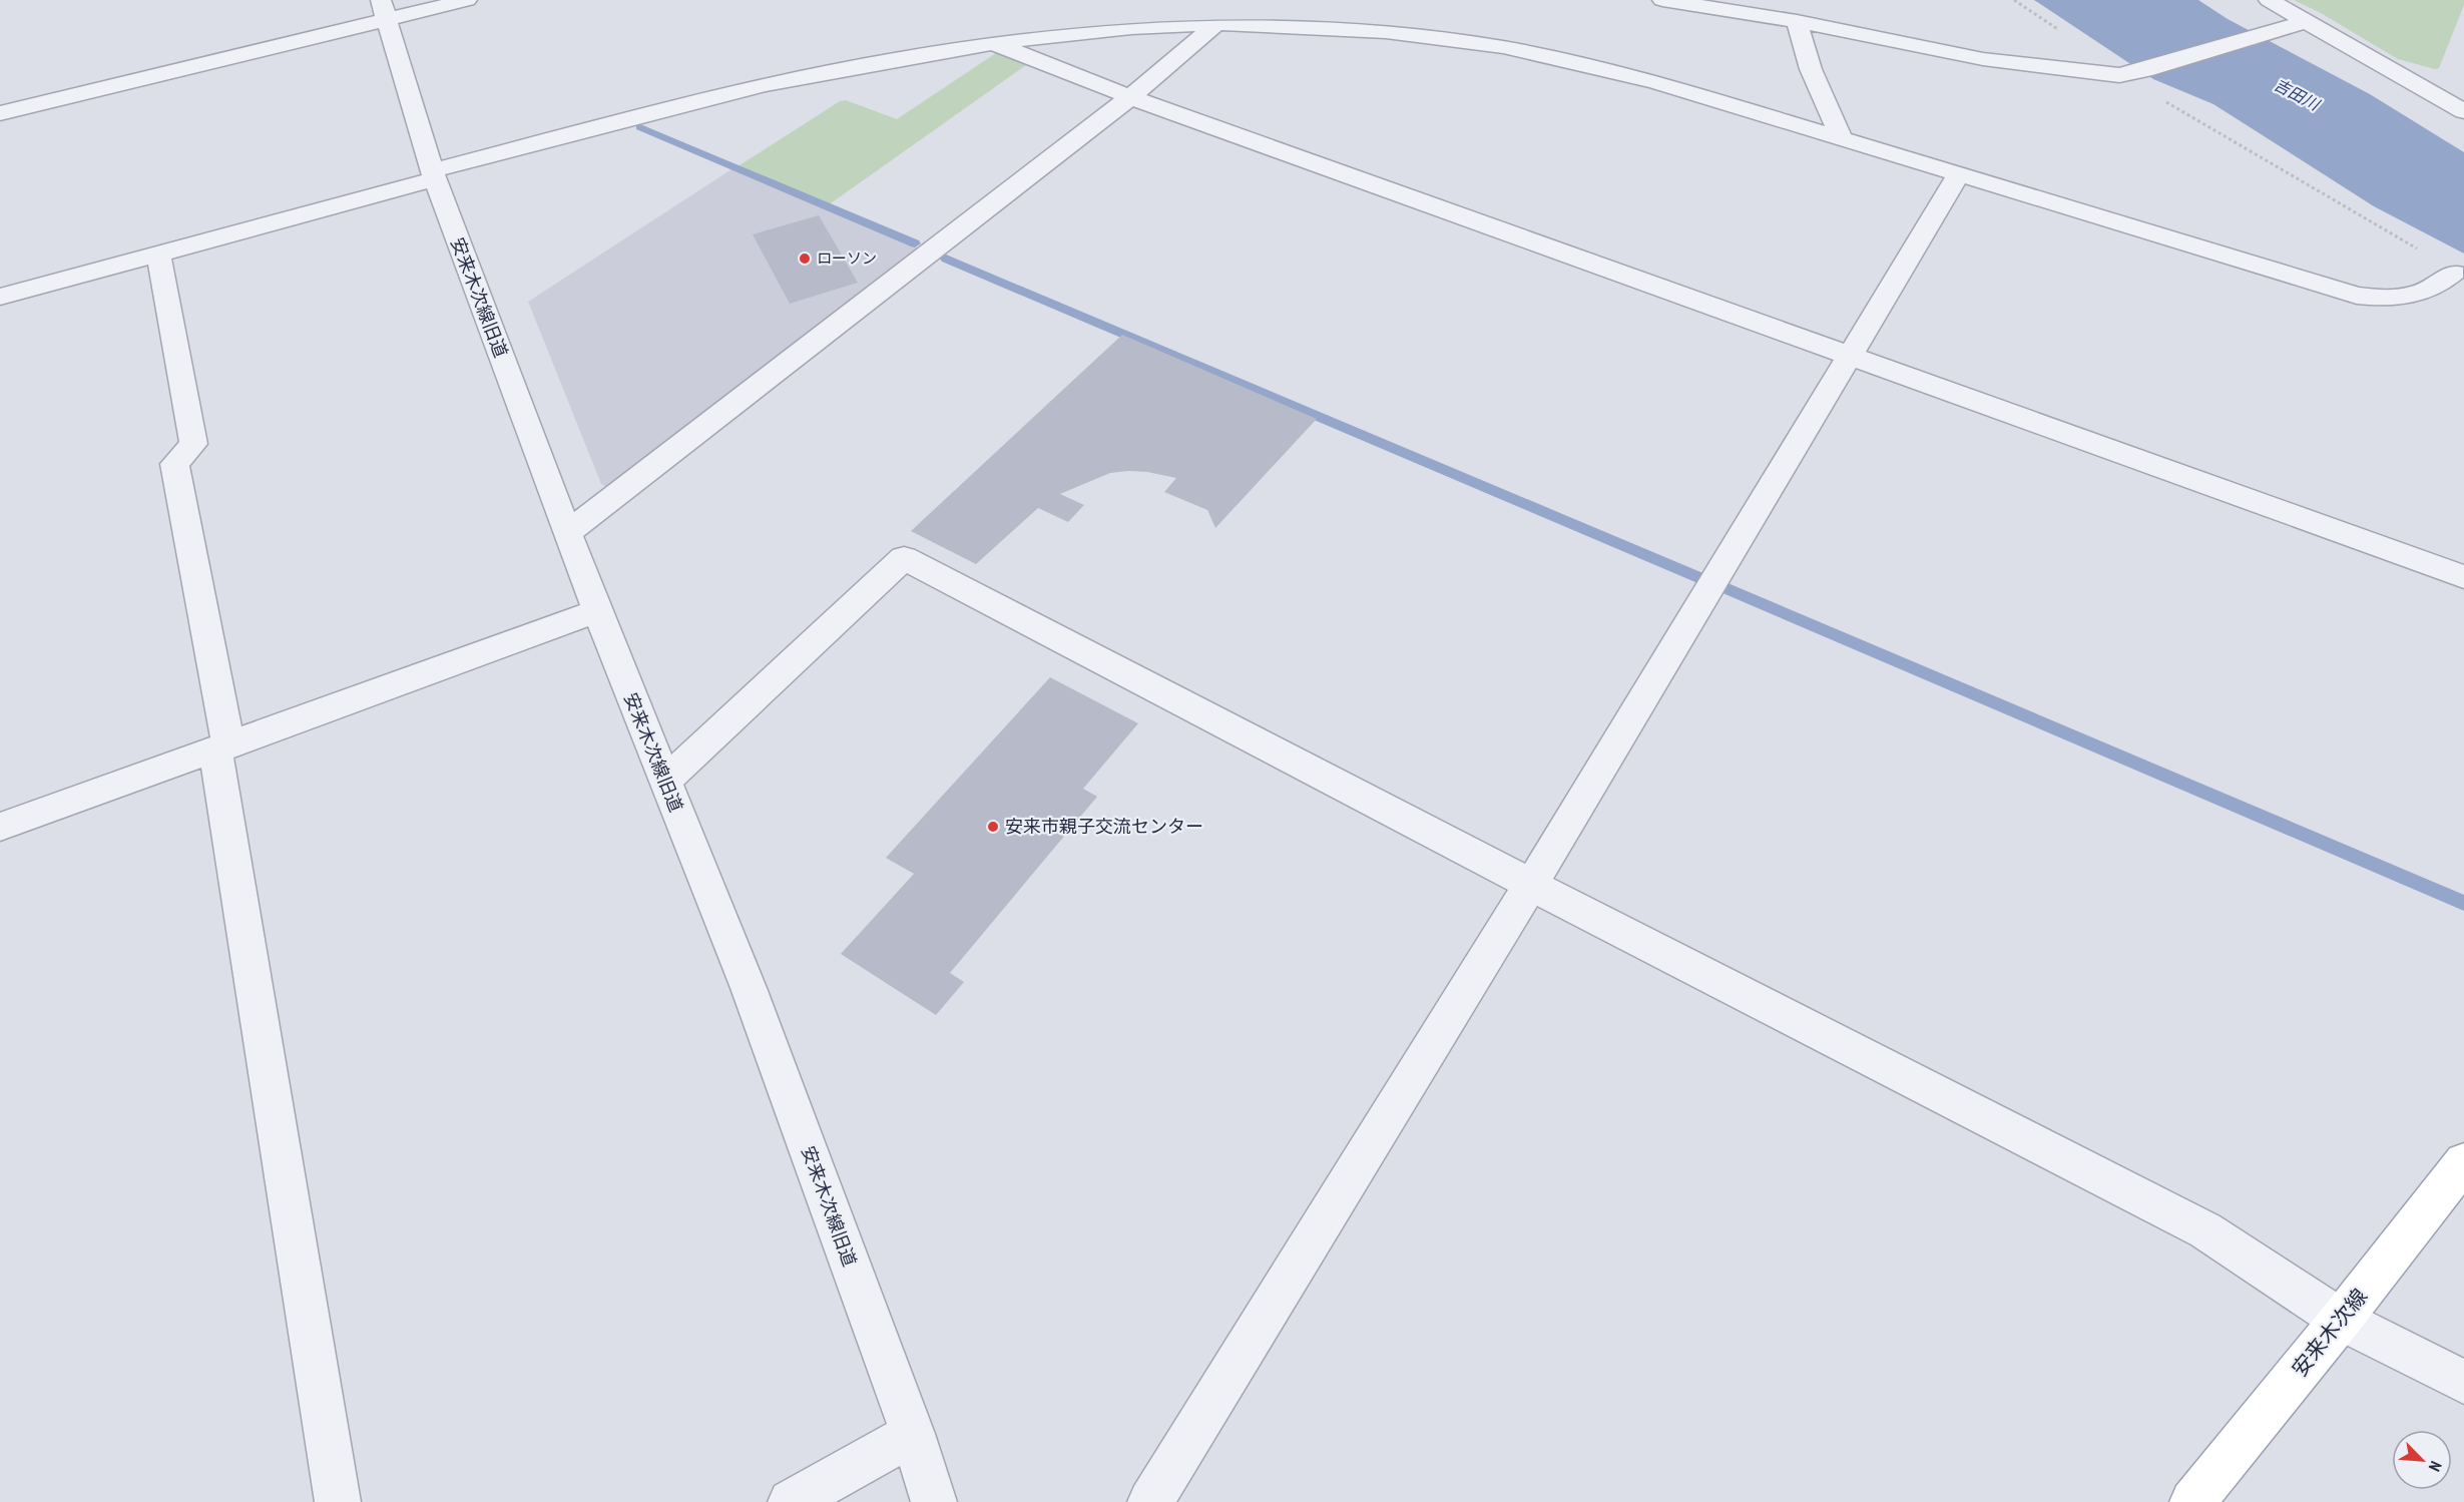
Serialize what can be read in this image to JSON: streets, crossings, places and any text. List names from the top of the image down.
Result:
{
  "streets": {
    "main road": ["安来木次線"],
    "street": ["安来木次線旧道"]
  },
  "water": ["吉田川"],
  "places": ["ローソン", "安来市親子交流センター"],
  "north": "bottom right"
}
